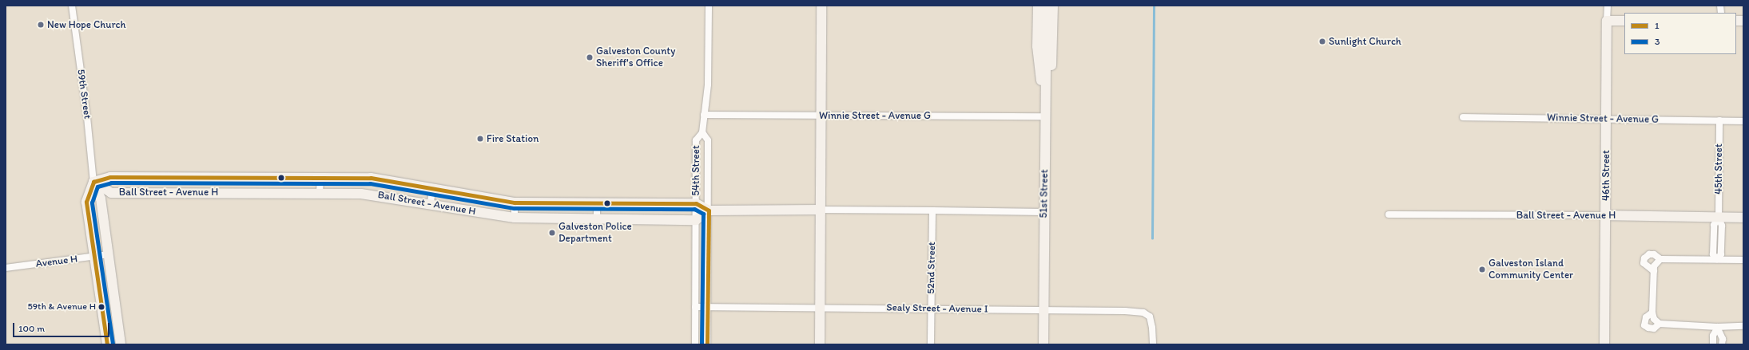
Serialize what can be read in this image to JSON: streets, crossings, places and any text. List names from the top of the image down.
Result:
{
  "streets": {
    "street": [
      "59th Street",
      "Winnie Street - Avenue G",
      "45th Street",
      "54th Street",
      "46th Street",
      "Ball Street - Avenue H",
      "51st Street",
      "Avenue H",
      "52nd Street",
      "Sealy Street - Avenue I"
    ]
  },
  "crossings": [
    ["59th Street", "Ball Street - Avenue H"],
    ["59th Street", "Avenue H"],
    ["Winnie Street - Avenue G", "45th Street"],
    ["Winnie Street - Avenue G", "54th Street"],
    ["Winnie Street - Avenue G", "46th Street"],
    ["Winnie Street - Avenue G", "51st Street"],
    ["45th Street", "Ball Street - Avenue H"],
    ["54th Street", "Ball Street - Avenue H"],
    ["54th Street", "Sealy Street - Avenue I"],
    ["46th Street", "Ball Street - Avenue H"],
    ["51st Street", "Sealy Street - Avenue I"],
    ["52nd Street", "Sealy Street - Avenue I"]
  ],
  "places": [
    "New Hope Church",
    "Sunlight Church",
    "Galveston County Sheriff's Office",
    "Fire Station",
    "Galveston Police Department",
    "Galveston Island Community Center",
    "59th & Avenue H"
  ],
  "lines": ["transit line 1", "transit line 3"],
  "legend": ["1", "3"],
  "scale_bar": "100 m"
}
